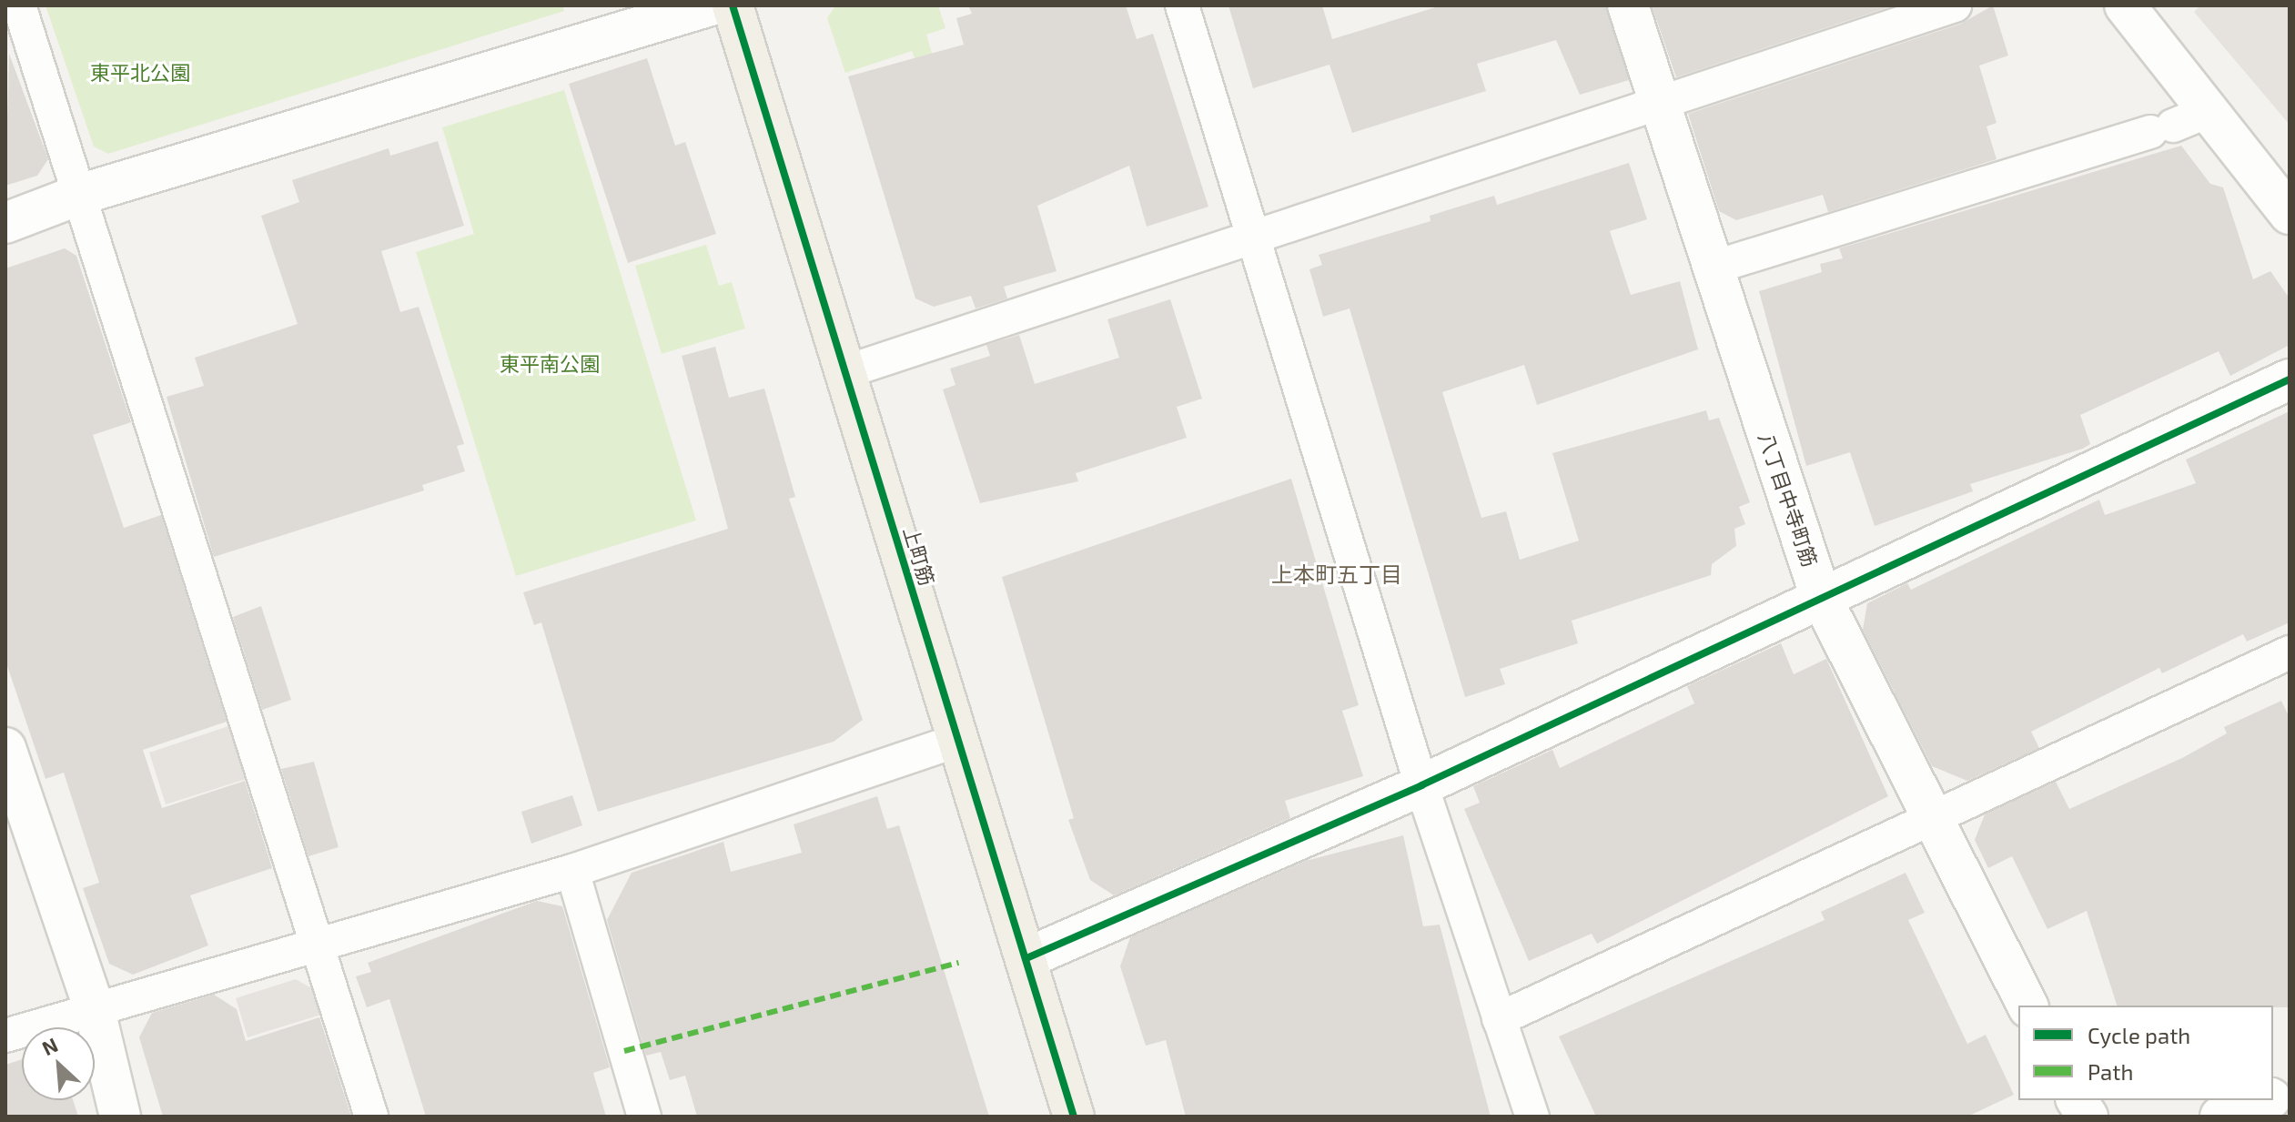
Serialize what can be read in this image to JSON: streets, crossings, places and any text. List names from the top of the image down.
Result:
{
  "streets": {
    "main road": ["上町筋"],
    "street": ["八丁目中寺町筋"]
  },
  "districts": ["上本町五丁目"],
  "parks": ["東平北公園", "東平南公園"],
  "legend": ["Cycle path", "Path"],
  "north": "top left"
}
